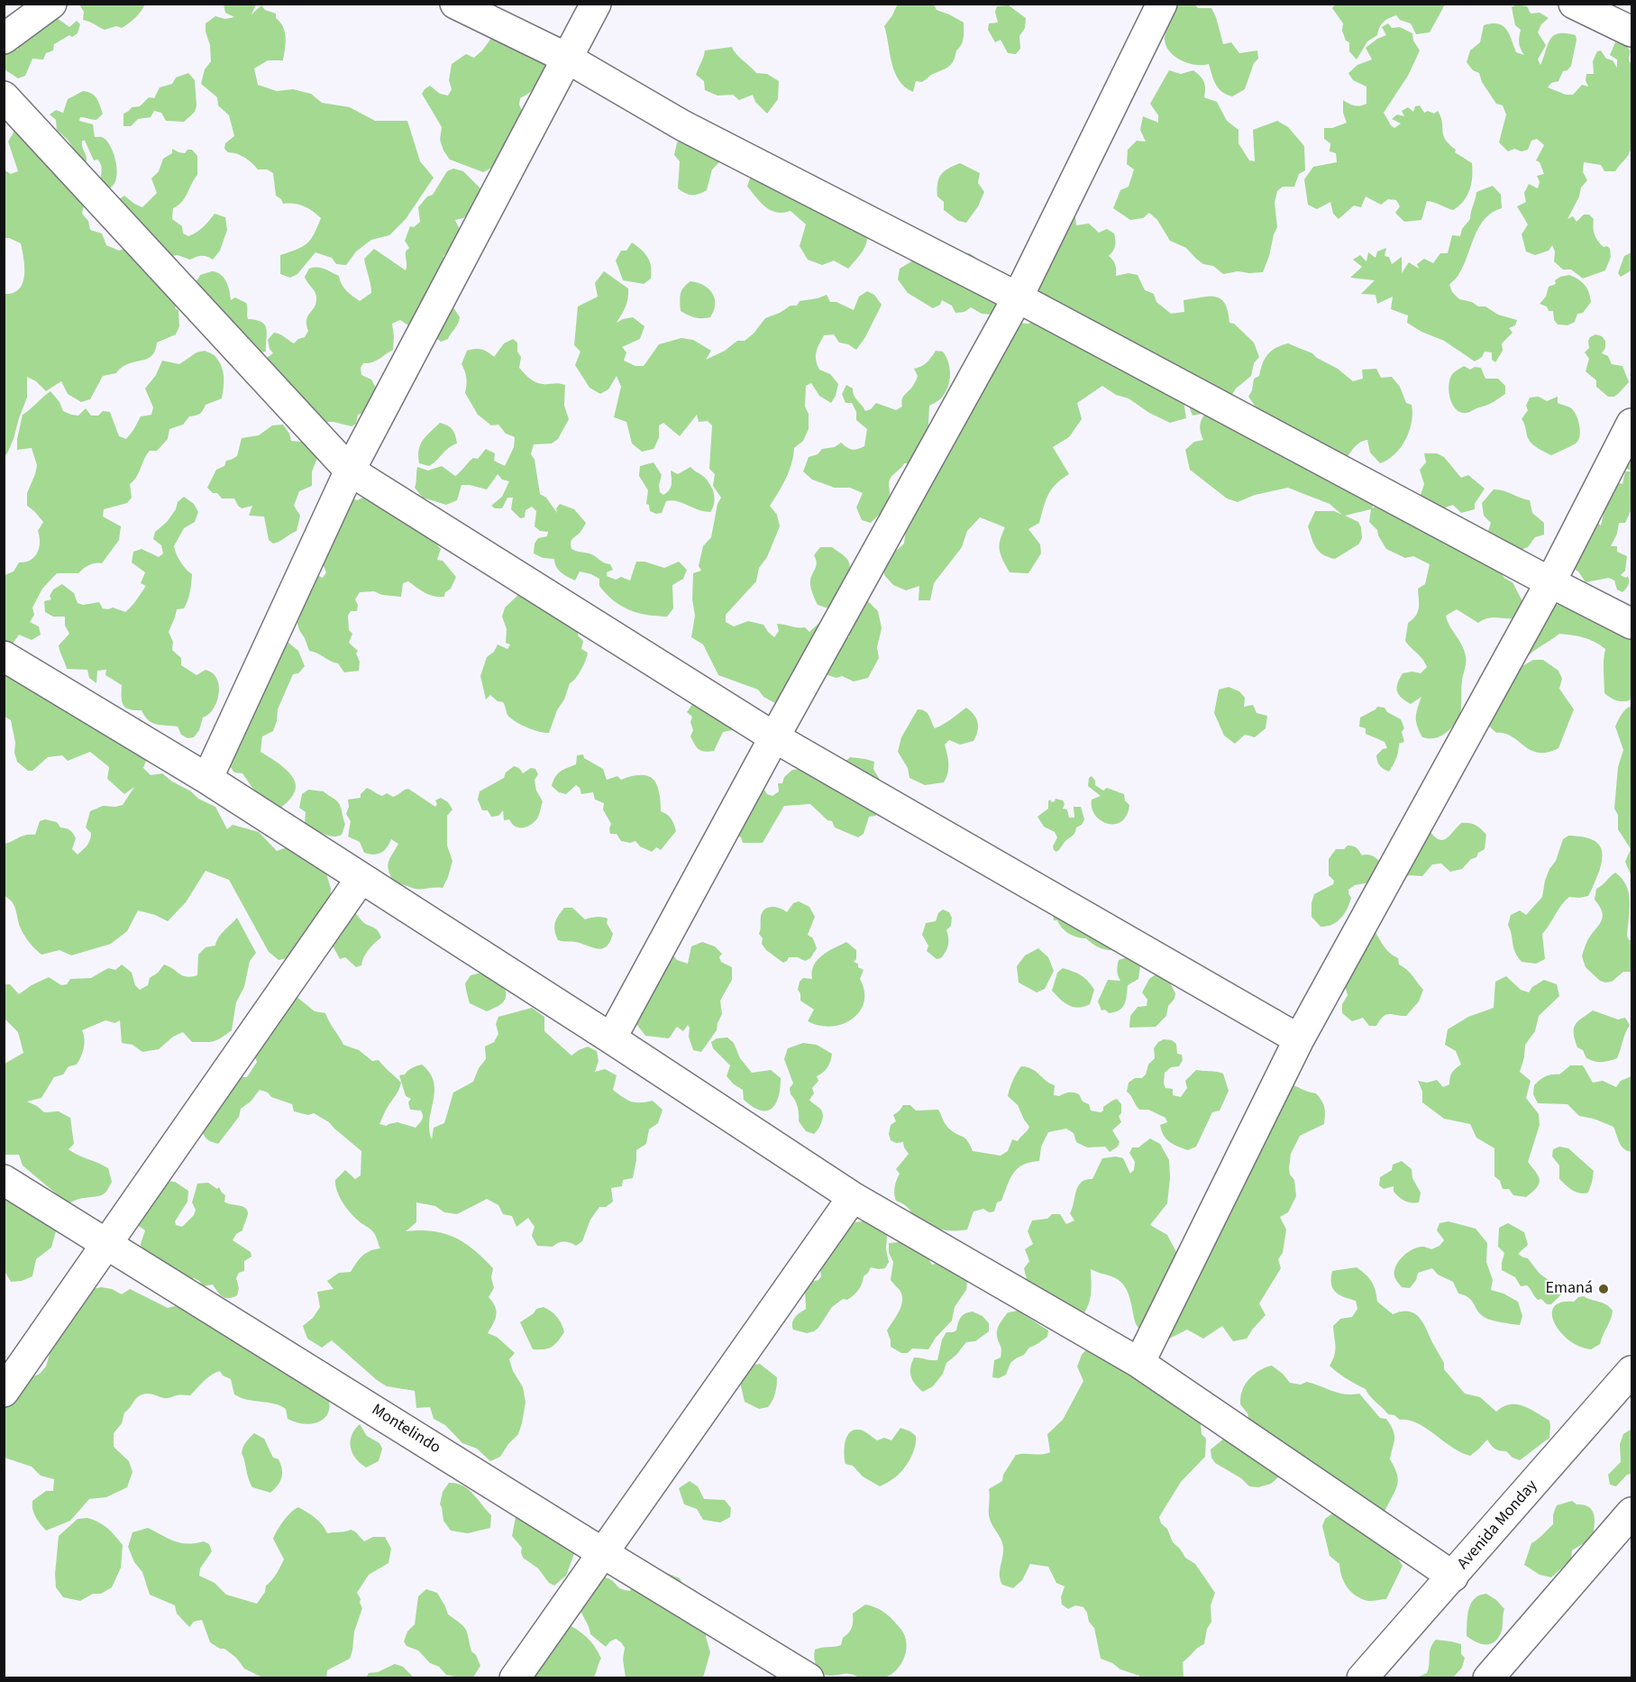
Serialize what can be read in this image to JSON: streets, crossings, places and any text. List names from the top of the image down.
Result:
{
  "streets": {
    "street": ["Montelindo", "Avenida Monday"]
  },
  "places": ["Emaná"]
}
